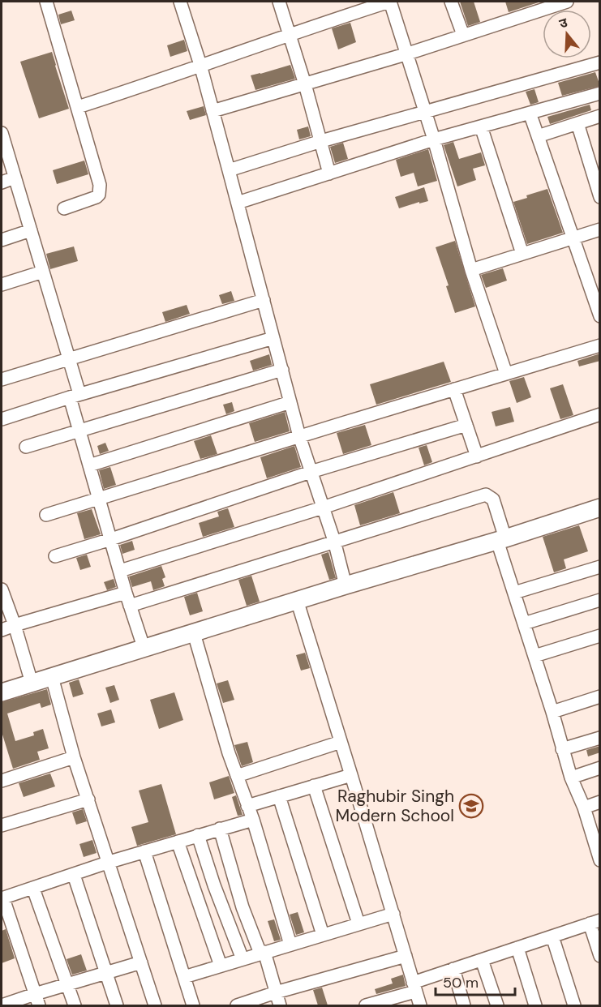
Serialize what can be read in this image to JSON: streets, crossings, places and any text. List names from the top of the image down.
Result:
{
  "places": {
    "school or university": ["Raghubir Singh Modern School"]
  },
  "scale_bar": "50 m",
  "north": "top"
}
